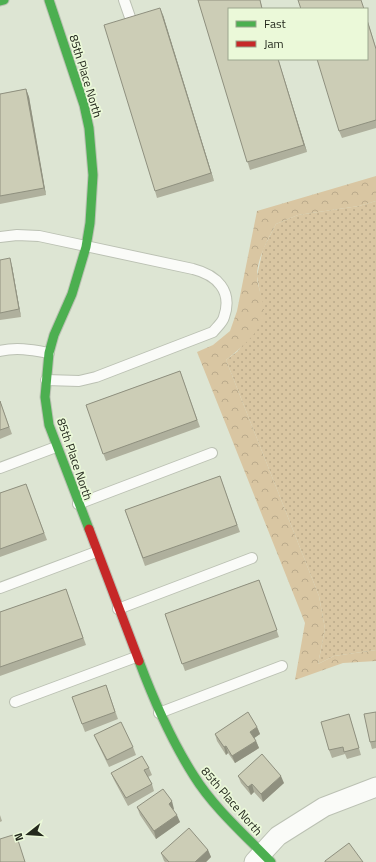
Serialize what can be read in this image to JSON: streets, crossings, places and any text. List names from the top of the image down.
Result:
{
  "streets": {
    "street": ["85th Place North"]
  },
  "legend": ["Fast", "Jam"],
  "north": "left"
}
